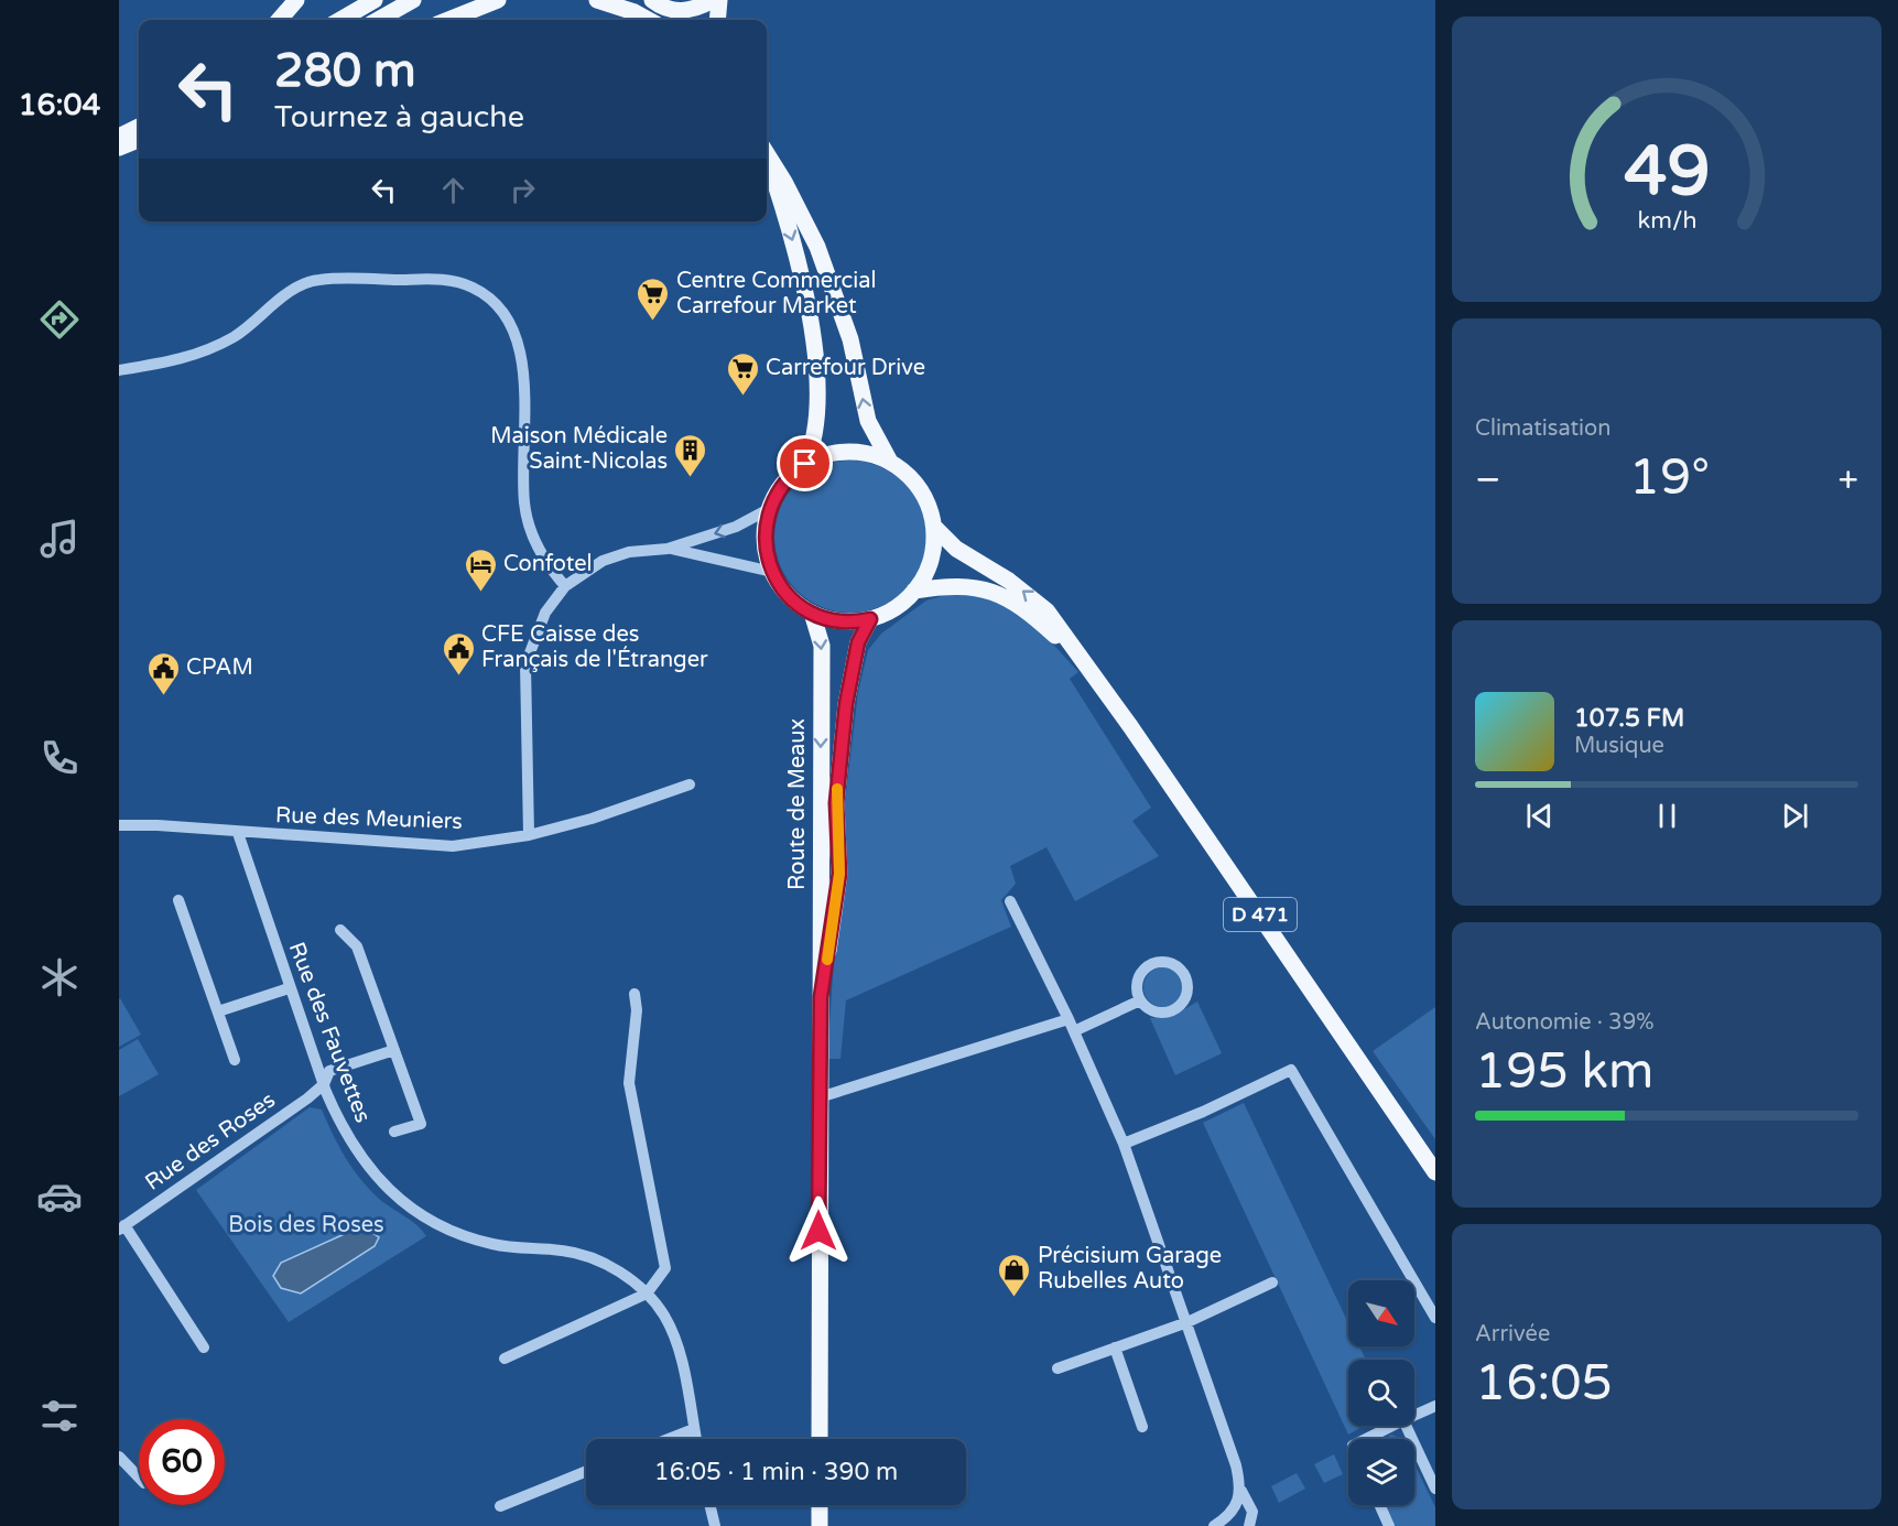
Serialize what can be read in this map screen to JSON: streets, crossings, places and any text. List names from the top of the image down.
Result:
{
  "streets": {
    "main road": ["Route de Meaux", "D 471"],
    "street": ["Rue des Meuniers", "Rue des Fauvettes", "Rue des Roses"]
  },
  "crossings": [
    ["Route de Meaux", "D 471"],
    ["Rue des Meuniers", "Rue des Fauvettes"],
    ["Rue des Fauvettes", "Rue des Roses"]
  ],
  "parks": ["Bois des Roses"],
  "places": {
    "supermarket": ["Centre Commercial Carrefour Market", "Carrefour Drive"],
    "building": ["Maison Médicale Saint-Nicolas"],
    "hotel": ["Confotel"],
    "public building": ["CFE Caisse des Français de l'Étranger", "CPAM"],
    "shop": ["Précisium Garage Rubelles Auto"]
  },
  "north": "bottom right",
  "page": {
    "tabs": "16:04",
    "turn": ["280 m", "Tournez à gauche"],
    "tile": [
      "Climatisation",
      ["Autonomie · 39%", "195 km"],
      ["Arrivée", "16:05"]
    ],
    "heat": ["−", "19°", "+"],
    "song": ["107.5 FM", "Musique"],
    "limit": "60",
    "trip": "16:05 · 1 min · 390 m",
    "gauge": ["49", "km/h"]
  }
}
